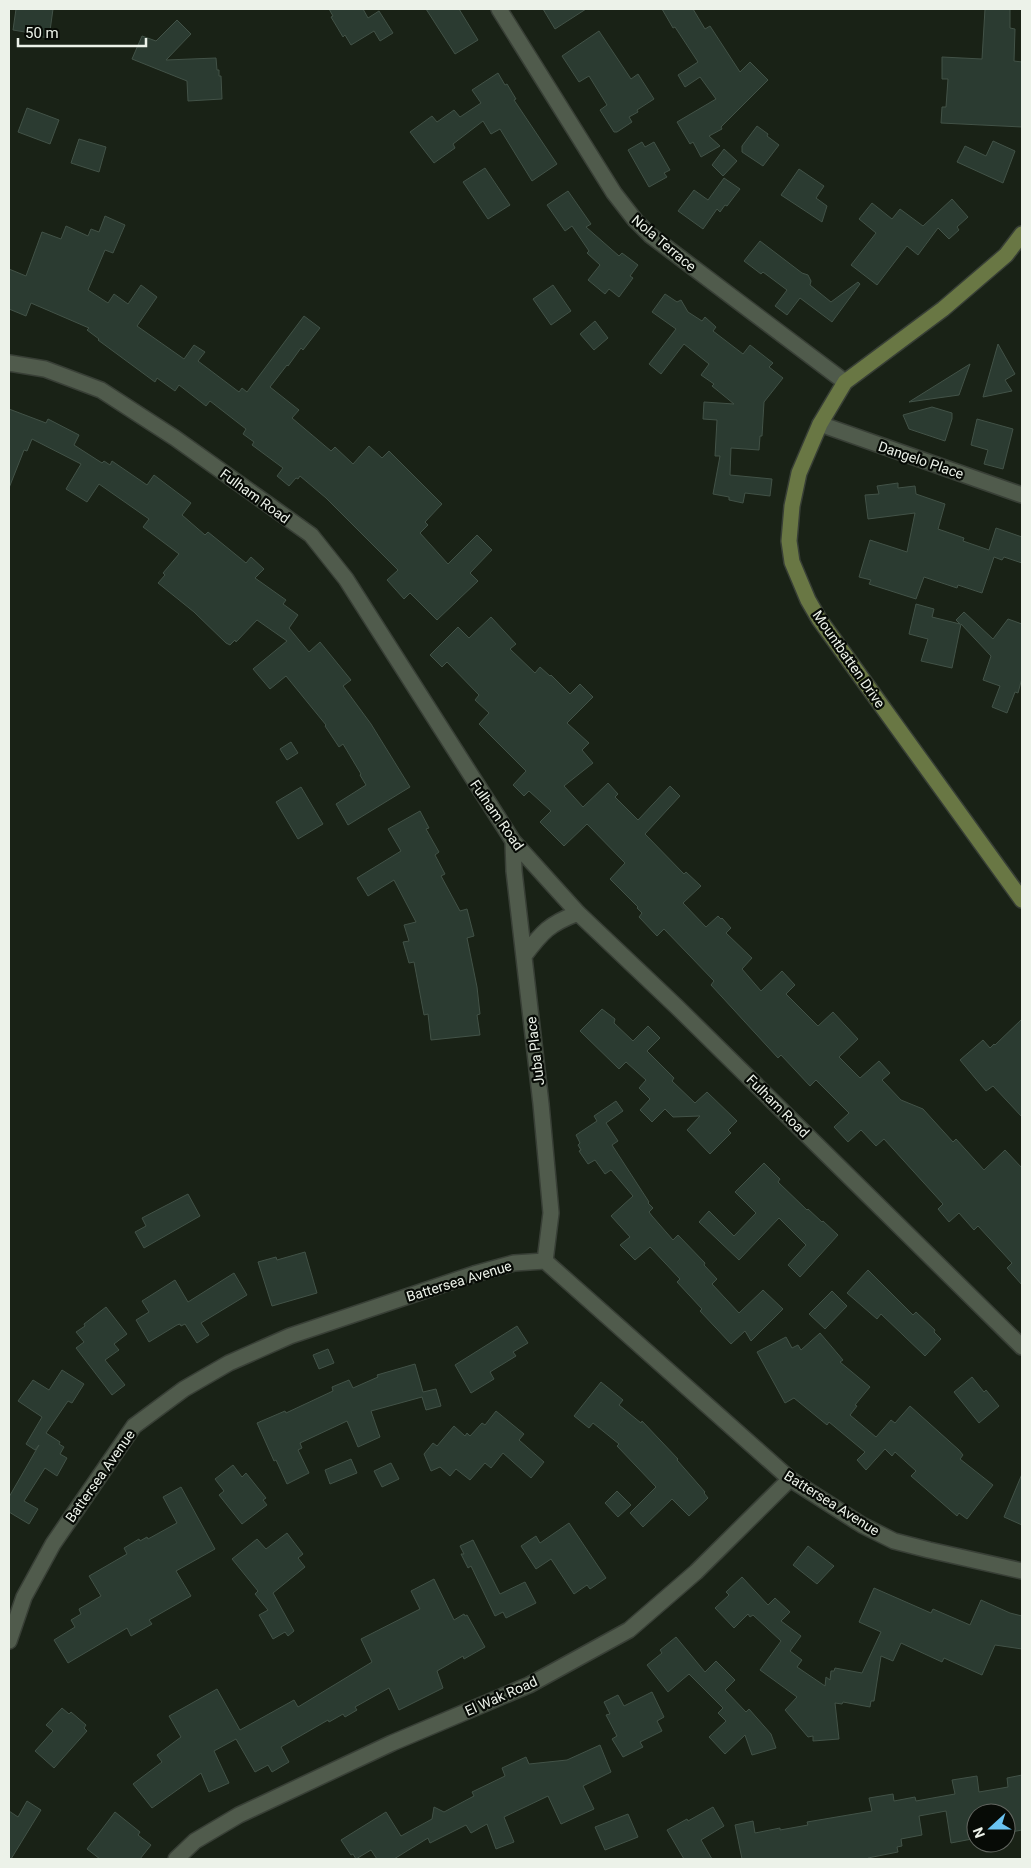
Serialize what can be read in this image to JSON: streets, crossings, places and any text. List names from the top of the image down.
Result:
{
  "streets": {
    "main road": ["Mountbatten Drive"],
    "street": [
      "Nola Terrace",
      "Dangelo Place",
      "Fulham Road",
      "Juba Place",
      "Battersea Avenue",
      "El Wak Road"
    ]
  },
  "crossings": [
    ["Nola Terrace", "Mountbatten Drive"],
    ["Dangelo Place", "Mountbatten Drive"],
    ["Fulham Road", "Juba Place"],
    ["Juba Place", "Battersea Avenue"],
    ["Battersea Avenue", "El Wak Road"]
  ],
  "scale_bar": "50 m",
  "north": "left"
}
